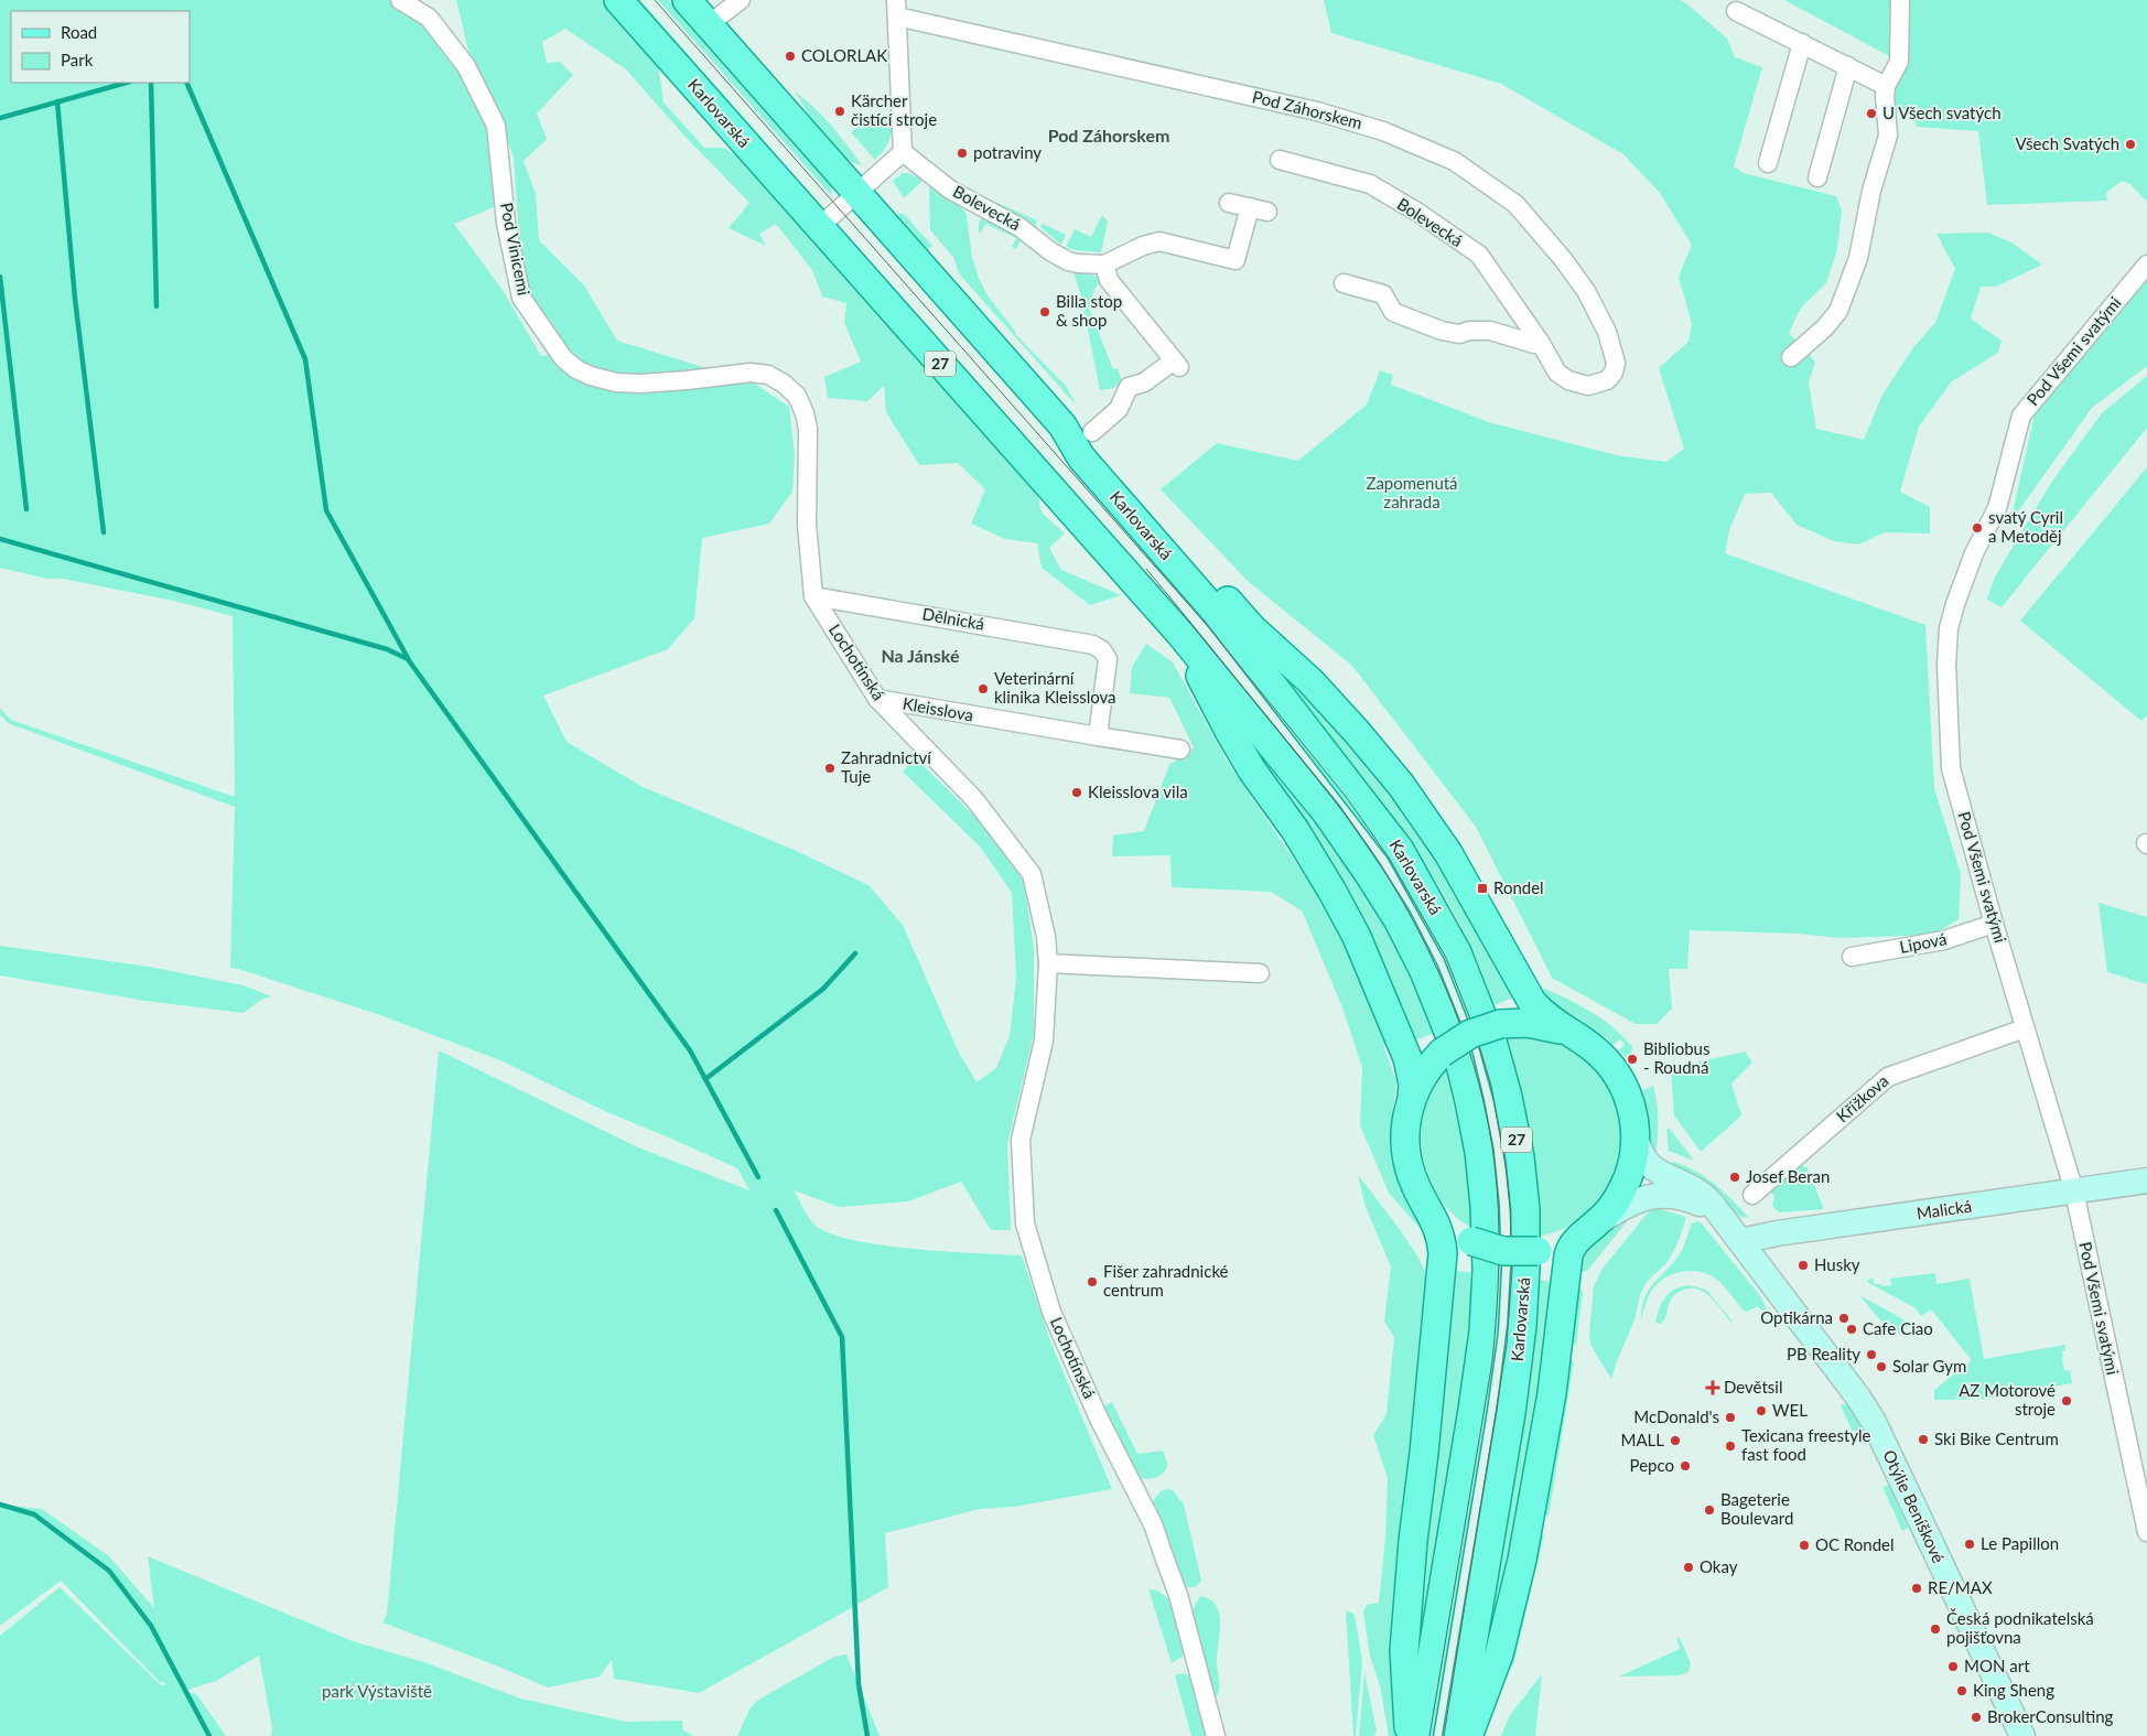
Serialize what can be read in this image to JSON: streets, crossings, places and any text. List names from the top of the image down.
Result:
{
  "streets": {
    "main road": ["Karlovarská", "27"],
    "street": [
      "Pod Záhorskem",
      "Bolevecká",
      "Pod Vinicemi",
      "Pod Všemi svatými",
      "Dělnická",
      "Lochotínská",
      "Kleisslova",
      "Lipová",
      "Křížkova",
      "Malická",
      "Otýlie Beníškové"
    ]
  },
  "crossings": [
    ["Pod Záhorskem", "Bolevecká"],
    ["Pod Vinicemi", "Lochotínská"],
    ["Pod Všemi svatými", "Lipová"],
    ["Pod Všemi svatými", "Křížkova"],
    ["Pod Všemi svatými", "Malická"],
    ["Dělnická", "Lochotínská"],
    ["Dělnická", "Kleisslova"],
    ["Lochotínská", "Kleisslova"],
    ["Malická", "Otýlie Beníškové"]
  ],
  "districts": ["Pod Záhorskem", "Na Jánské"],
  "parks": ["Zapomenutá zahrada", "park Výstaviště"],
  "places": {
    "other": [
      "COLORLAK",
      "Kärcher čistící stroje",
      "U Všech svatých",
      "Všech Svatých",
      "potraviny",
      "Billa stop & shop",
      "svatý Cyril a Metoděj",
      "Veterinární klinika Kleisslova",
      "Zahradnictví Tuje",
      "Kleisslova vila",
      "Bibliobus - Roudná",
      "Josef Beran",
      "Husky",
      "Fišer zahradnické centrum",
      "Optikárna",
      "Cafe Ciao",
      "PB Reality",
      "Solar Gym",
      "AZ Motorové stroje",
      "WEL",
      "McDonald's",
      "Ski Bike Centrum",
      "MALL",
      "Texicana freestyle fast food",
      "Pepco",
      "Bageterie Boulevard",
      "Le Papillon",
      "OC Rondel",
      "Okay",
      "RE/MAX",
      "Česká podnikatelská pojišťovna",
      "MON art",
      "King Sheng",
      "BrokerConsulting"
    ],
    "transit": ["Rondel"],
    "health": ["Devětsil"]
  },
  "legend": ["Road", "Park"]
}
